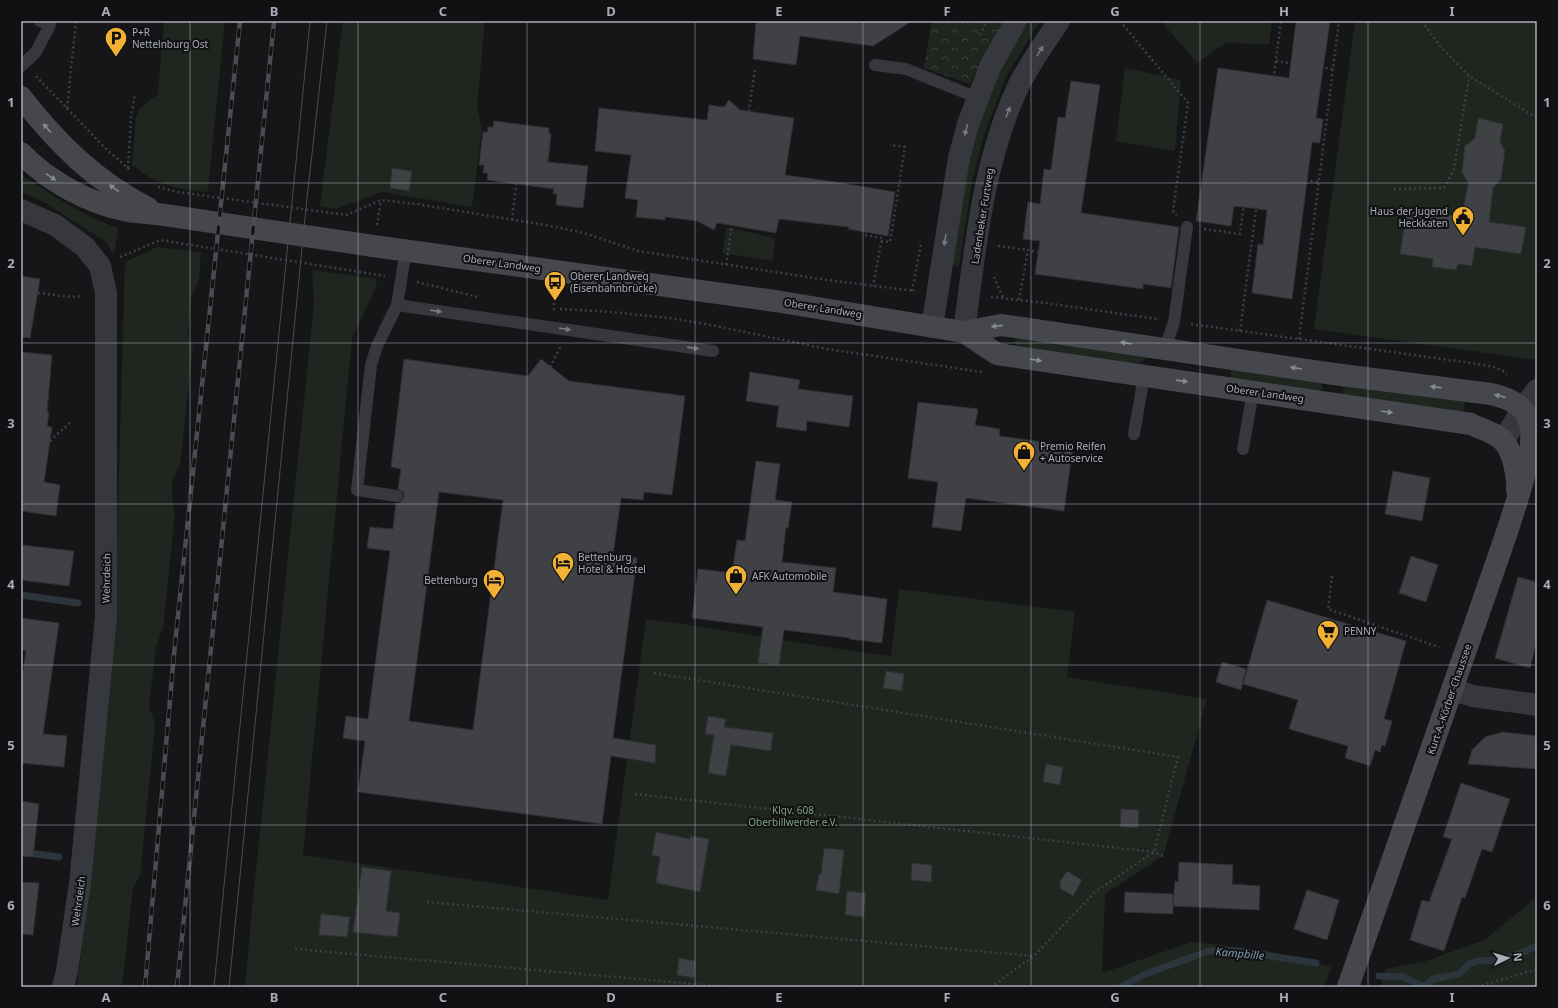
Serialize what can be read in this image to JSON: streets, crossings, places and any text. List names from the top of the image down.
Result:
{
  "streets": {
    "main road": ["Oberer Landweg", "Kurt-A.-Körber-Chaussee"],
    "street": ["Ladenbeker Furtweg", "Wehrdeich"]
  },
  "crossings": [
    ["Ladenbeker Furtweg", "Oberer Landweg"],
    ["Oberer Landweg", "Kurt-A.-Körber-Chaussee"]
  ],
  "water": ["Kampbille"],
  "parks": ["Klgv. 608 Oberbillwerder e.V."],
  "places": {
    "parking": ["P+R Nettelnburg Ost"],
    "public building": ["Haus der Jugend Heckkaten"],
    "bus stop": ["Oberer Landweg (Eisenbahnbrücke)"],
    "shop": ["Premio Reifen + Autoservice", "AFK Automobile"],
    "hotel": ["Bettenburg Hotel & Hostel", "Bettenburg"],
    "supermarket": ["PENNY"]
  },
  "north": "right",
  "grid": {
    "columns": [
      "A",
      "B",
      "C",
      "D",
      "E",
      "F",
      "G",
      "H",
      "I"
    ],
    "rows": [
      "1",
      "2",
      "3",
      "4",
      "5",
      "6"
    ]
  }
}
